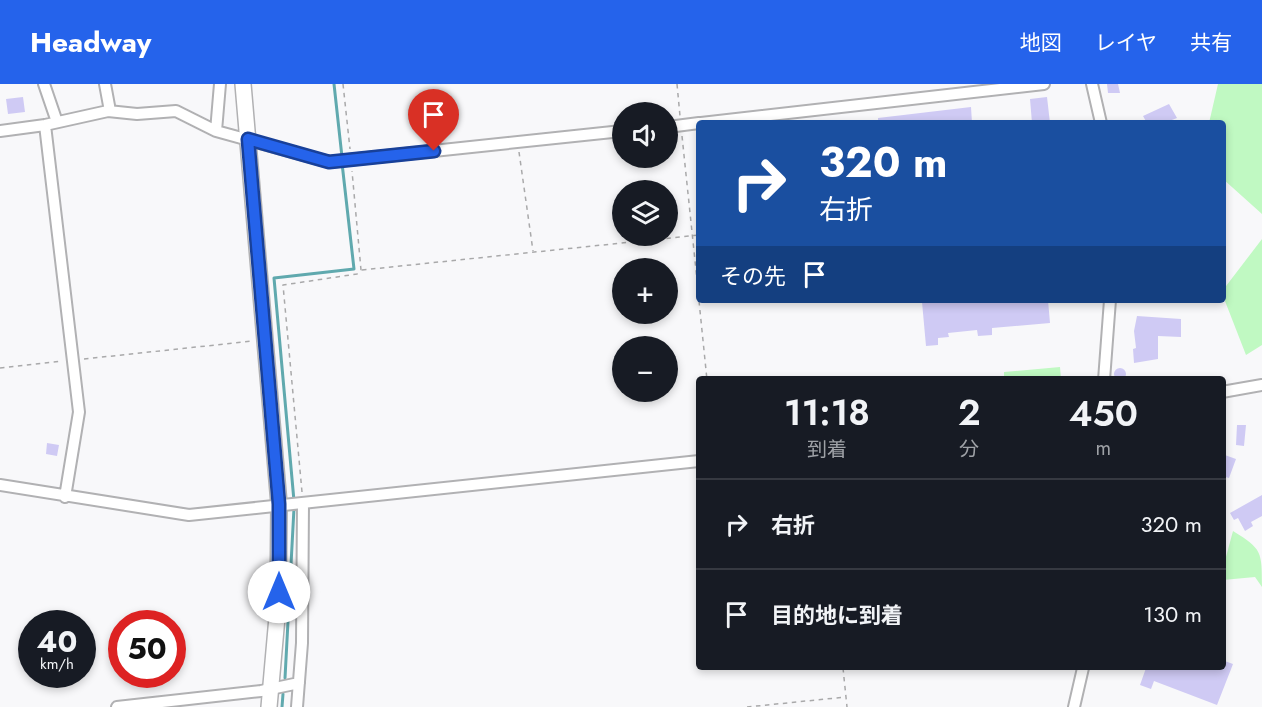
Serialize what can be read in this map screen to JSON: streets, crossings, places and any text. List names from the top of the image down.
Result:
{
  "page": {
    "header": "Headway",
    "nav": ["地図", "レイヤ", "共有"],
    "map_buttons": ["+", "−"],
    "turn": ["320 m", "右折"],
    "then": "その先",
    "eta": [
      "11:18",
      "到着",
      "2",
      "分",
      "450",
      "m"
    ],
    "list": [
      {
        "name": "右折",
        "value": "320 m"
      },
      {
        "name": "目的地に到着",
        "value": "130 m"
      }
    ],
    "speed": "40 km/h",
    "limit": "50"
  }
}
